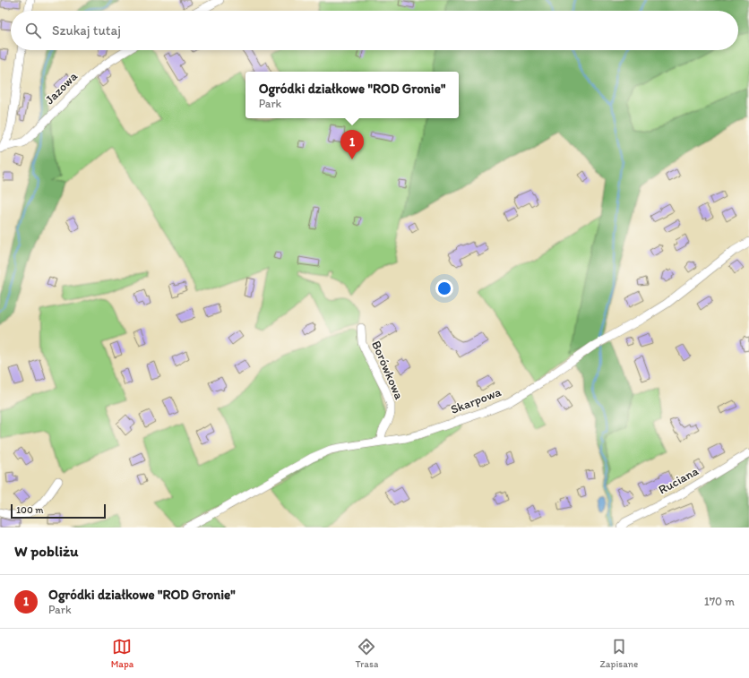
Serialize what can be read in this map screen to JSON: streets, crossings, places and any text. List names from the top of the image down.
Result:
{
  "streets": {
    "street": [
      "Jazowa",
      "Borówkowa",
      "Skarpowa",
      "Ruciana"
    ]
  },
  "crossings": [
    ["Borówkowa", "Skarpowa"]
  ],
  "scale_bar": "100 m",
  "page": {
    "search": "Szukaj tutaj",
    "popup": ["Ogródki działkowe \"ROD Gronie\"", "Park"],
    "pins": "1",
    "scale": "100 m",
    "heading": "W pobliżu",
    "list": [
      {
        "mark": "1",
        "name": "Ogródki działkowe \"ROD Gronie\"",
        "note": "Park",
        "value": "170 m"
      }
    ],
    "nav": ["Mapa", "Trasa", "Zapisane"]
  }
}
